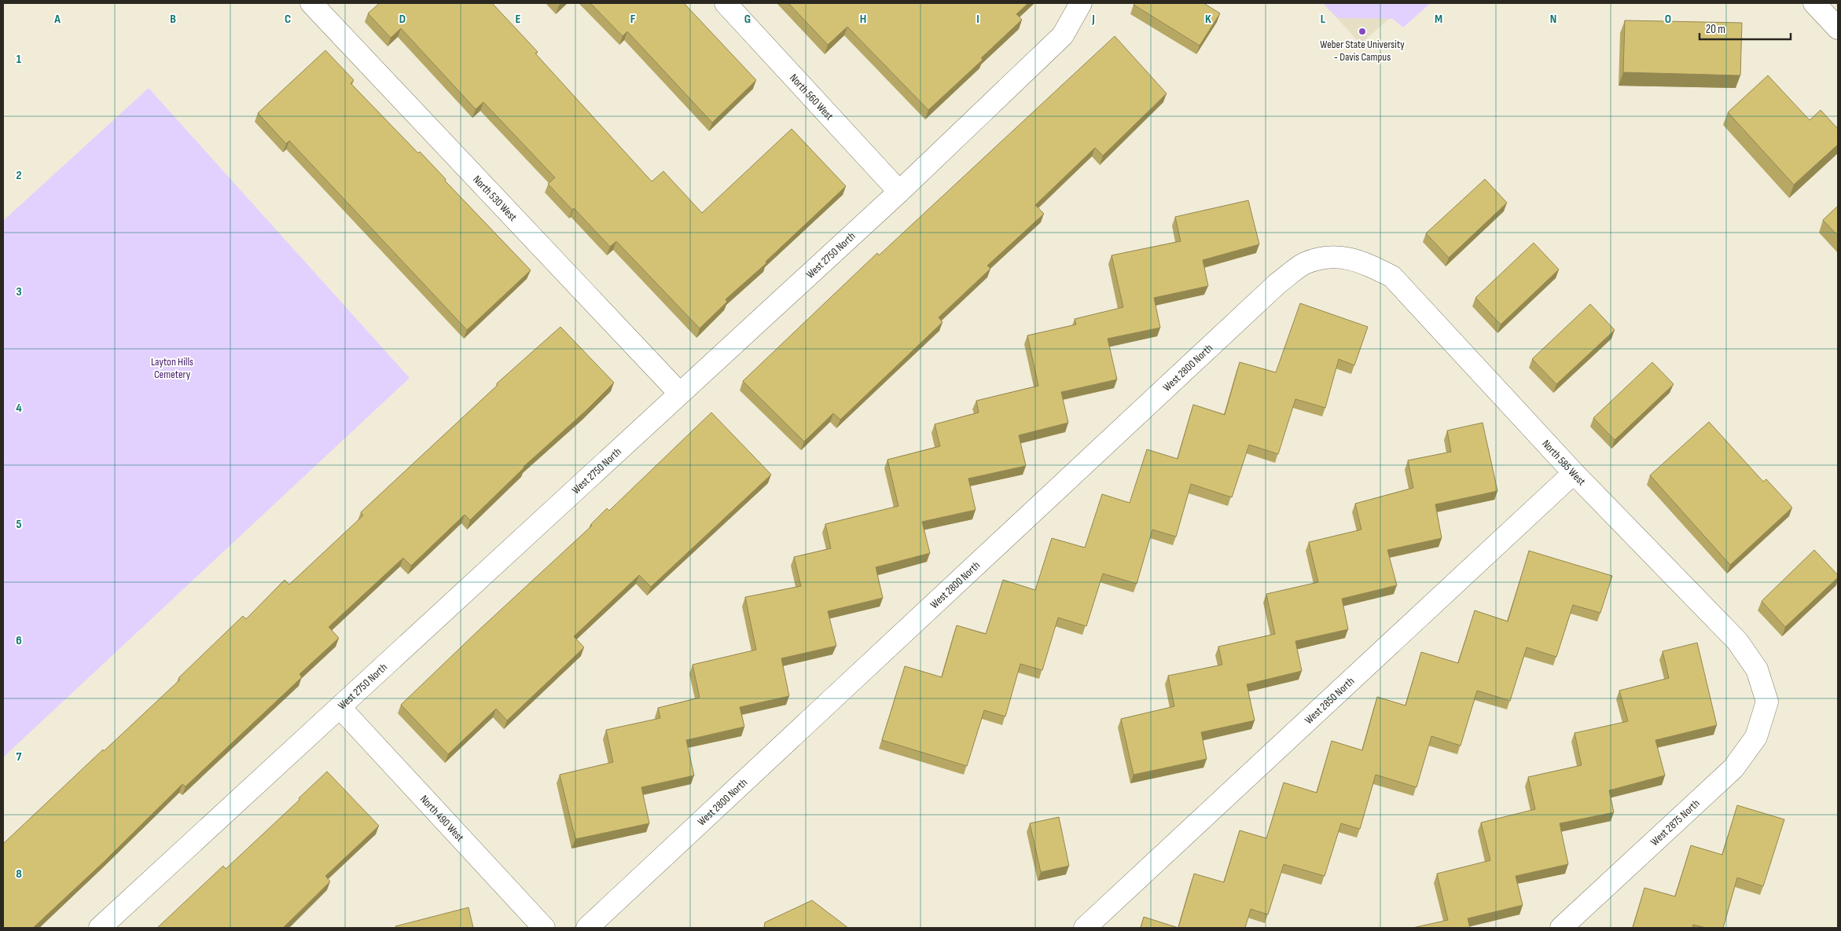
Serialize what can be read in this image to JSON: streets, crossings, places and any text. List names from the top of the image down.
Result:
{
  "streets": {
    "street": [
      "North 560 West",
      "North 530 West",
      "West 2750 North",
      "West 2800 North",
      "North 585 West",
      "West 2850 North",
      "North 490 West",
      "West 2875 North"
    ]
  },
  "crossings": [
    ["North 560 West", "West 2750 North"],
    ["North 530 West", "West 2750 North"],
    ["West 2750 North", "North 490 West"],
    ["West 2800 North", "North 585 West"],
    ["North 585 West", "West 2850 North"],
    ["North 585 West", "West 2875 North"]
  ],
  "parks": ["Layton Hills Cemetery"],
  "places": ["Weber State University - Davis Campus"],
  "scale_bar": "20 m",
  "grid": {
    "columns": [
      "A",
      "B",
      "C",
      "D",
      "E",
      "F",
      "G",
      "H",
      "I",
      "J",
      "K",
      "L",
      "M",
      "N",
      "O"
    ],
    "rows": [
      "1",
      "2",
      "3",
      "4",
      "5",
      "6",
      "7",
      "8"
    ]
  }
}
